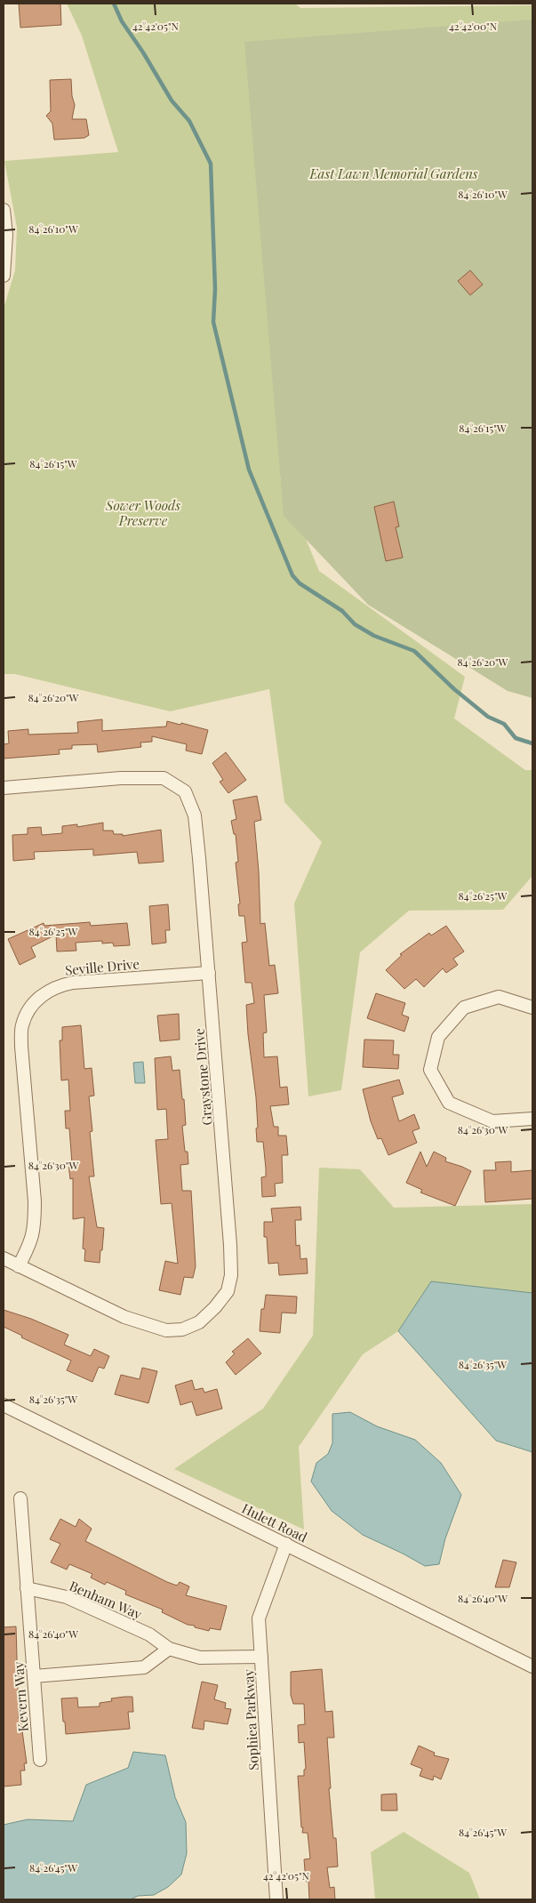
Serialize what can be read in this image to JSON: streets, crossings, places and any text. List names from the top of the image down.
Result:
{
  "streets": {
    "street": [
      "Seville Drive",
      "Graystone Drive",
      "Hulett Road",
      "Benham Way",
      "Kevern Way",
      "Sophiea Parkway"
    ]
  },
  "crossings": [
    ["Seville Drive", "Graystone Drive"],
    ["Hulett Road", "Sophiea Parkway"],
    ["Benham Way", "Kevern Way"],
    ["Benham Way", "Sophiea Parkway"]
  ],
  "parks": ["East Lawn Memorial Gardens", "Sower Woods Preserve"],
  "coordinates": [
    "42°42'05\"N",
    "42°42'00\"N",
    "84°26'10\"W",
    "84°26'15\"W",
    "84°26'20\"W",
    "84°26'25\"W",
    "84°26'30\"W",
    "84°26'35\"W",
    "84°26'40\"W",
    "84°26'45\"W"
  ]
}
